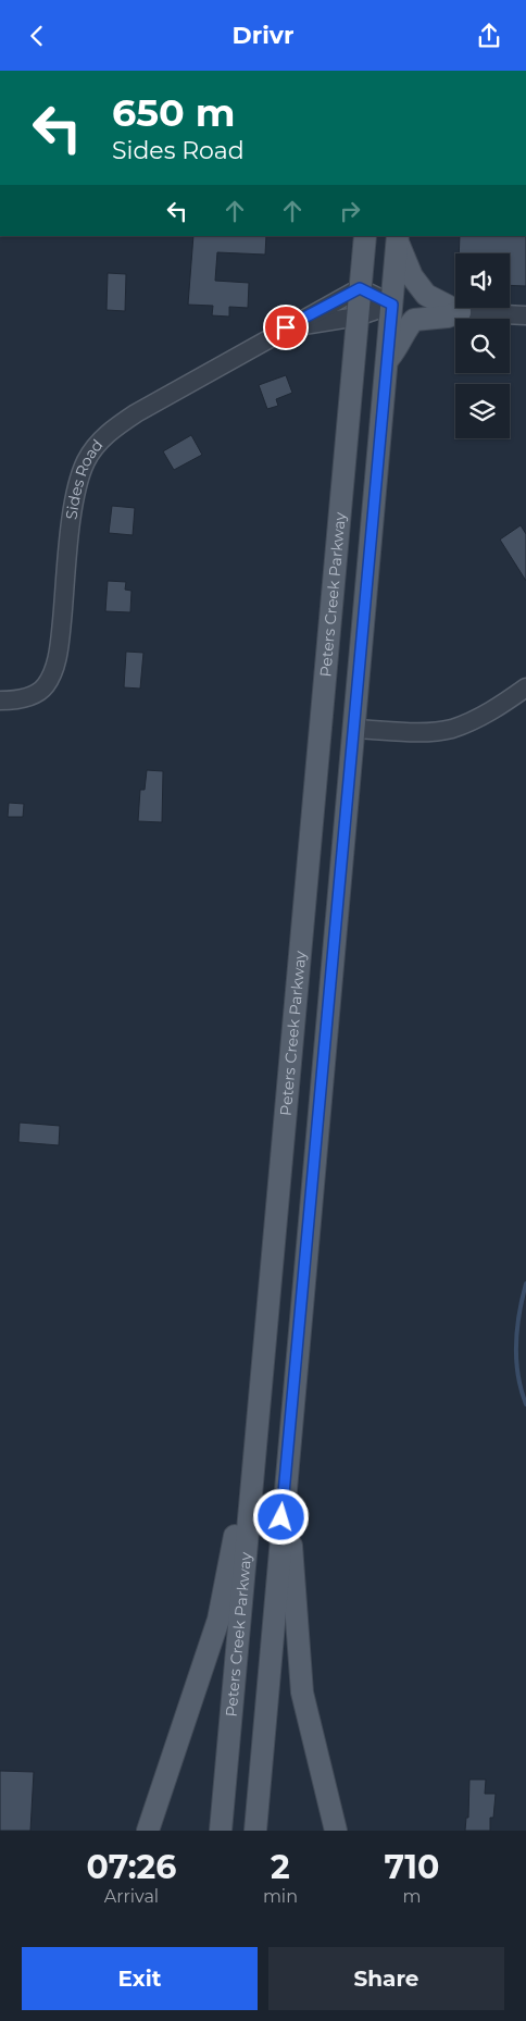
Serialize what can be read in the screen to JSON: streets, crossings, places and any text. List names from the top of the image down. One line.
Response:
{"streets":{"main road":["Peters Creek Parkway"],"street":["Sides Road"]},"crossings":[["Sides Road","Peters Creek Parkway"]],"page":{"header":"Drivr","turn":["650 m","Sides Road"],"eta":["07:26","Arrival","2","min","710","m"],"buttons":["Exit","Share"]}}
